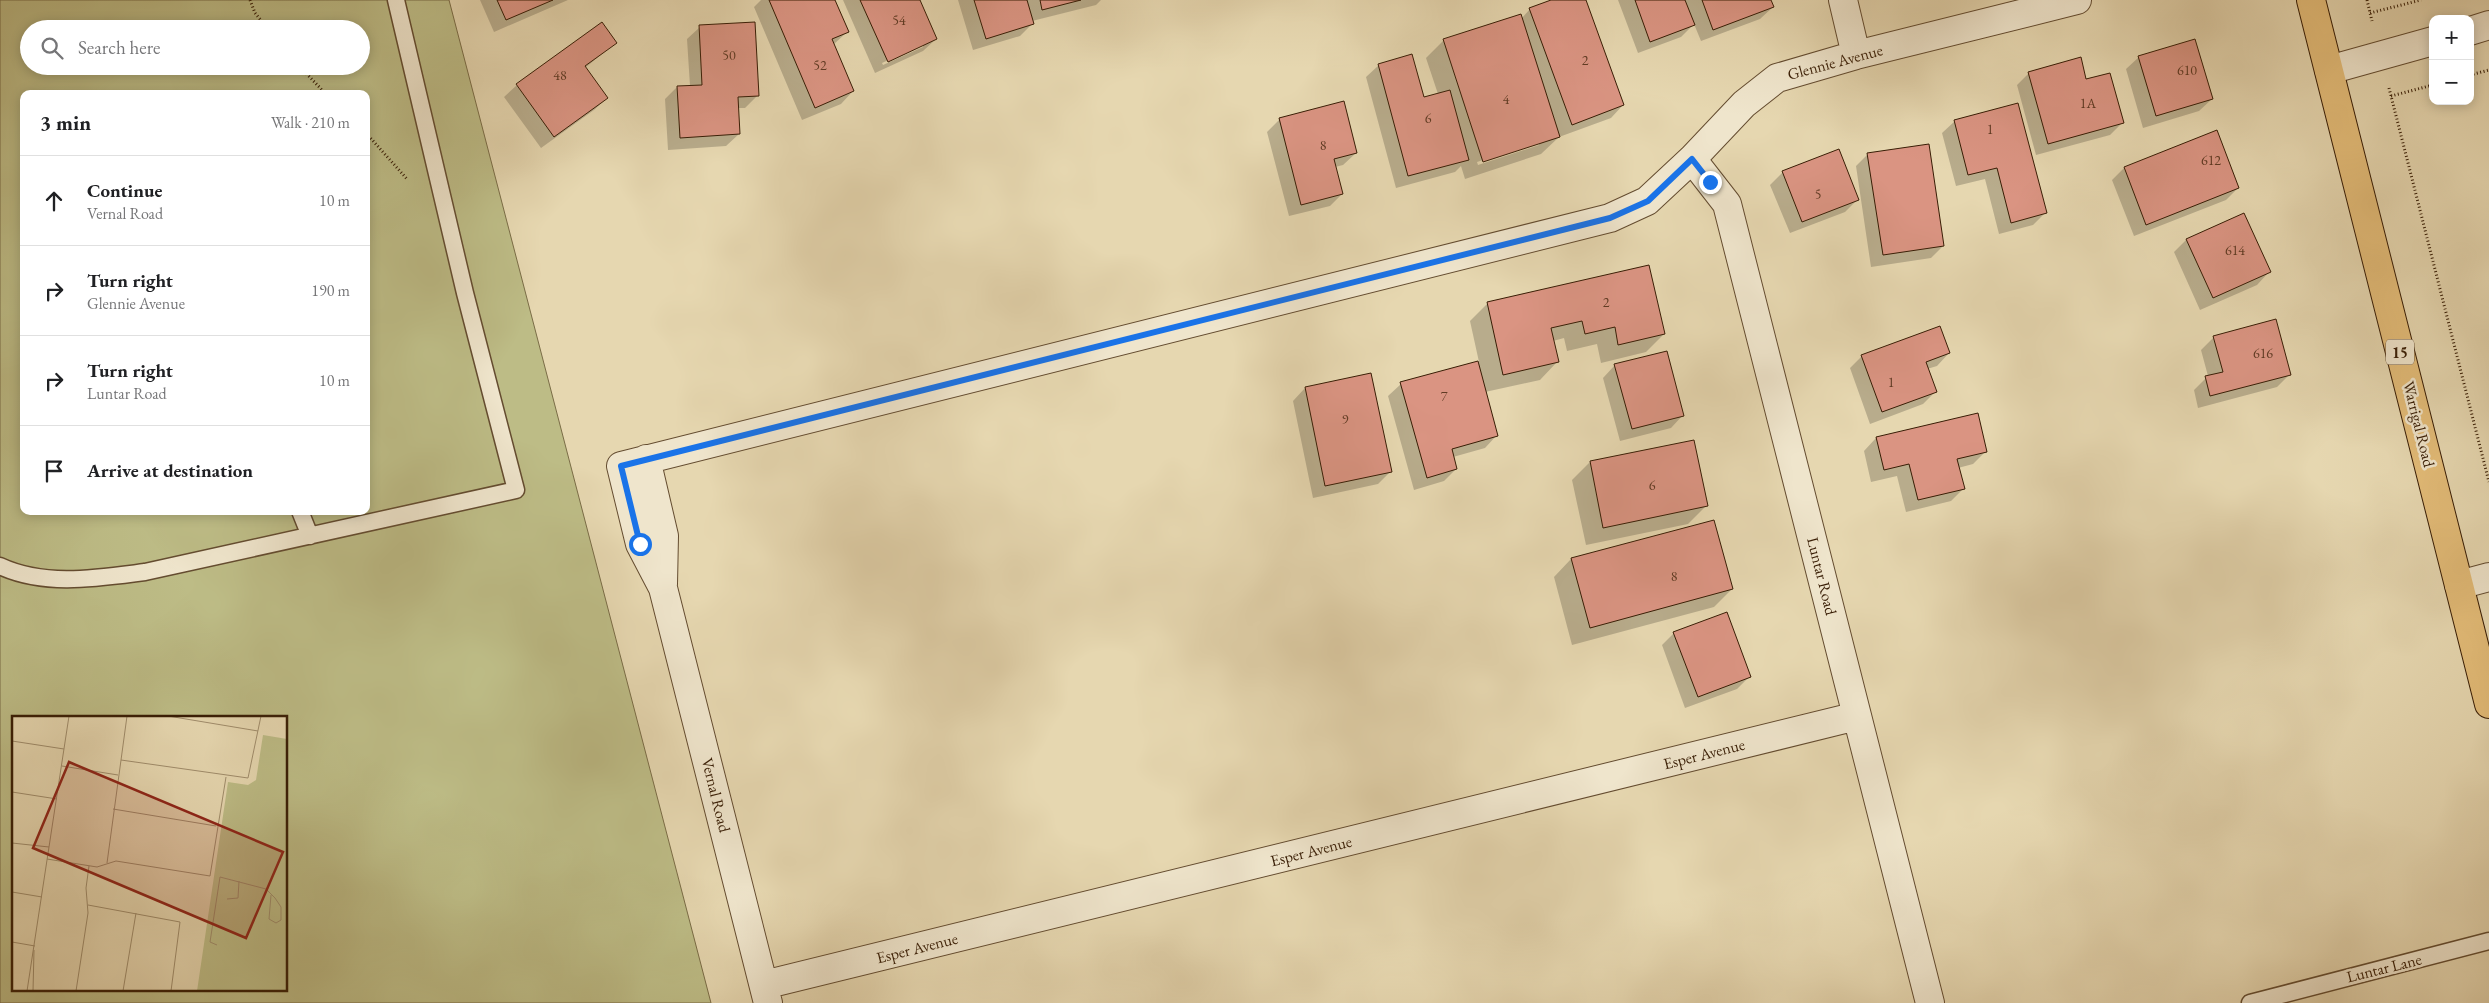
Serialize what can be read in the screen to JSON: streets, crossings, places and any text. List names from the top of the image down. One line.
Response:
{"streets":{"highway":["15","Warrigal Road"],"street":["Glennie Avenue","Luntar Road","Esper Avenue","Vernal Road"],"lane":["Luntar Lane"]},"crossings":[["Glennie Avenue","Luntar Road"],["Glennie Avenue","Vernal Road"],["Luntar Road","Esper Avenue"],["Esper Avenue","Vernal Road"]],"house_numbers":["54","50","2","52","610","48","4","1A","6","1","8","612","5","614","2","616","1","7","9","6","8"],"page":{"map_buttons":["+","−"],"search":"Search here","heading":["3 min","Walk · 210 m"],"list":[["Continue","Vernal Road","10 m"],["Turn right","Glennie Avenue","190 m"],["Turn right","Luntar Road","10 m"],"Arrive at destination"]}}
